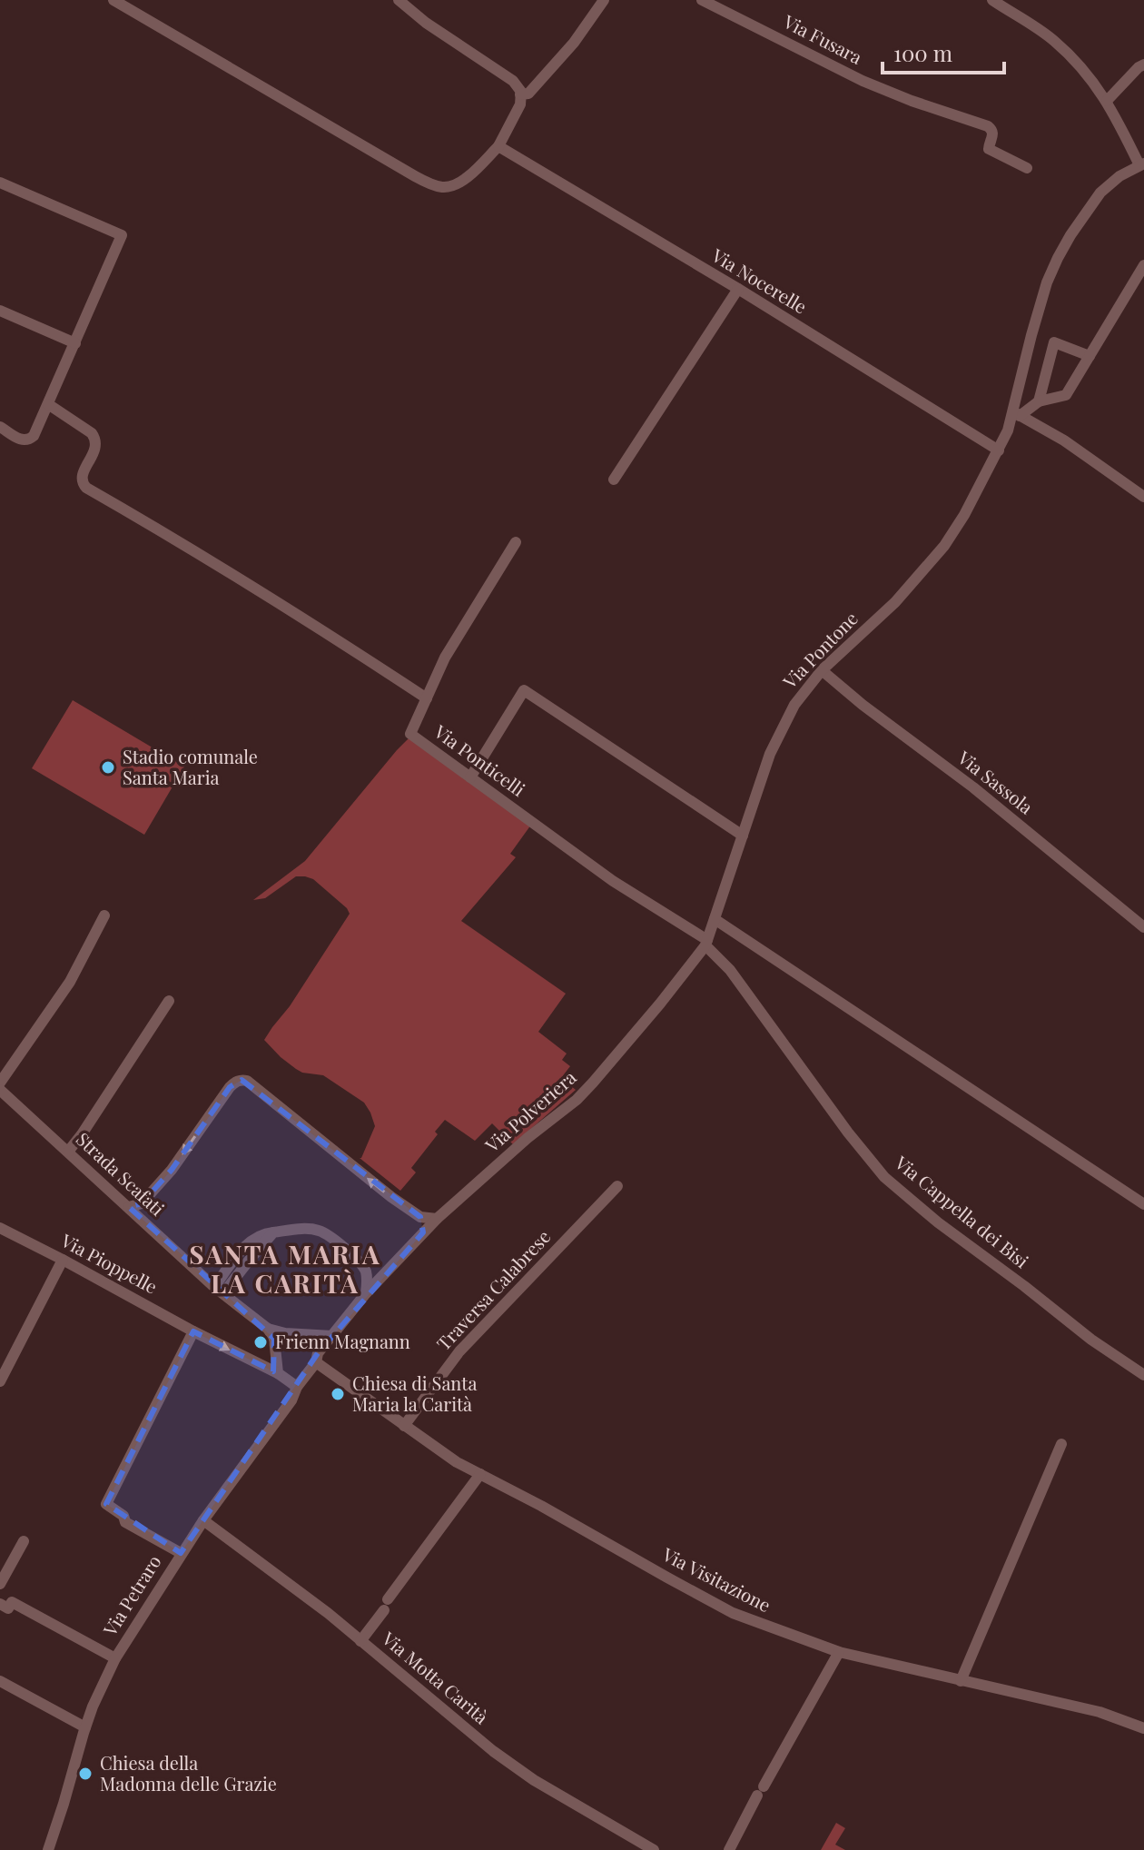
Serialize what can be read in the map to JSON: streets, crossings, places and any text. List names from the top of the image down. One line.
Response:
{"streets":{"street":["Via Fusara","Via Nocerelle","Via Pontone","Via Ponticelli","Via Sassola","Via Polveriera","Strada Scafati","Via Cappella dei Bisi","Via Pioppelle","Traversa Calabrese","Via Visitazione","Via Petraro","Via Motta Carità"]},"crossings":[["Via Nocerelle","Via Pontone"],["Via Pontone","Via Ponticelli"],["Via Pontone","Via Sassola"],["Via Pontone","Via Polveriera"],["Via Pontone","Via Cappella dei Bisi"],["Via Ponticelli","Via Polveriera"],["Via Ponticelli","Via Cappella dei Bisi"],["Via Polveriera","Strada Scafati"],["Via Polveriera","Via Cappella dei Bisi"],["Via Polveriera","Via Petraro"],["Strada Scafati","Via Petraro"],["Via Pioppelle","Via Petraro"],["Traversa Calabrese","Via Visitazione"],["Via Visitazione","Via Petraro"],["Via Petraro","Via Motta Carità"]],"districts":["SANTA MARIA LA CARITÀ"],"places":["Stadio comunale Santa Maria","Frienn Magnann","Chiesa di Santa Maria la Carità","Chiesa della Madonna delle Grazie"],"scale_bar":"100 m"}
